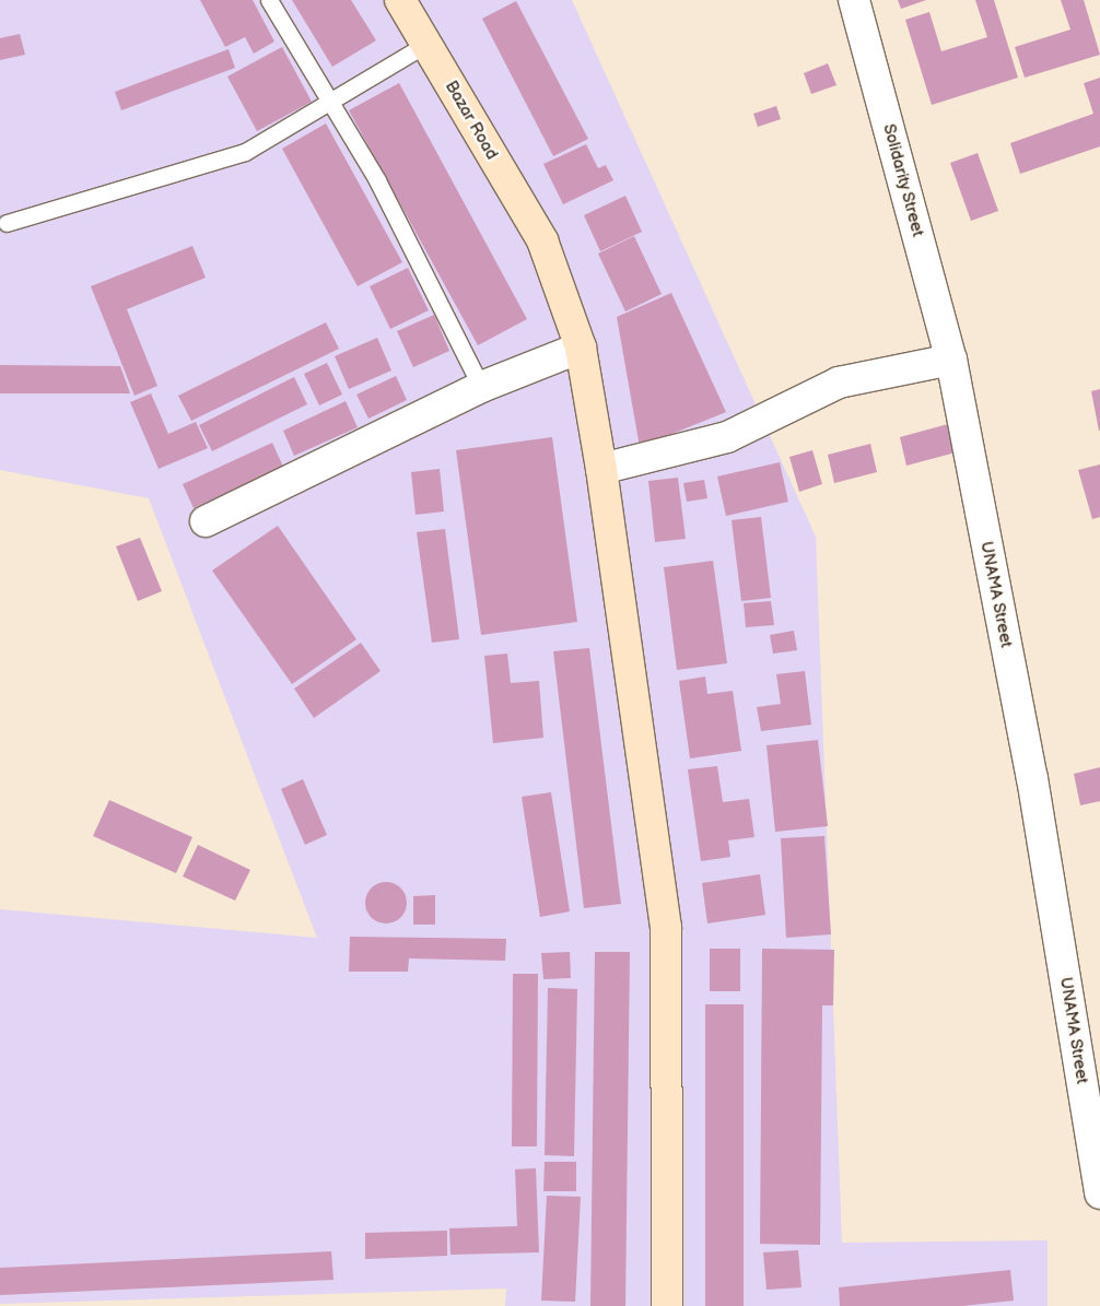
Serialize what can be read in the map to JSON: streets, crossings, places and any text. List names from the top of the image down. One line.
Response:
{"streets":{"main road":["Bazar Road"],"street":["Solidarity Street","UNAMA Street"]},"crossings":[["Solidarity Street","UNAMA Street"]]}
